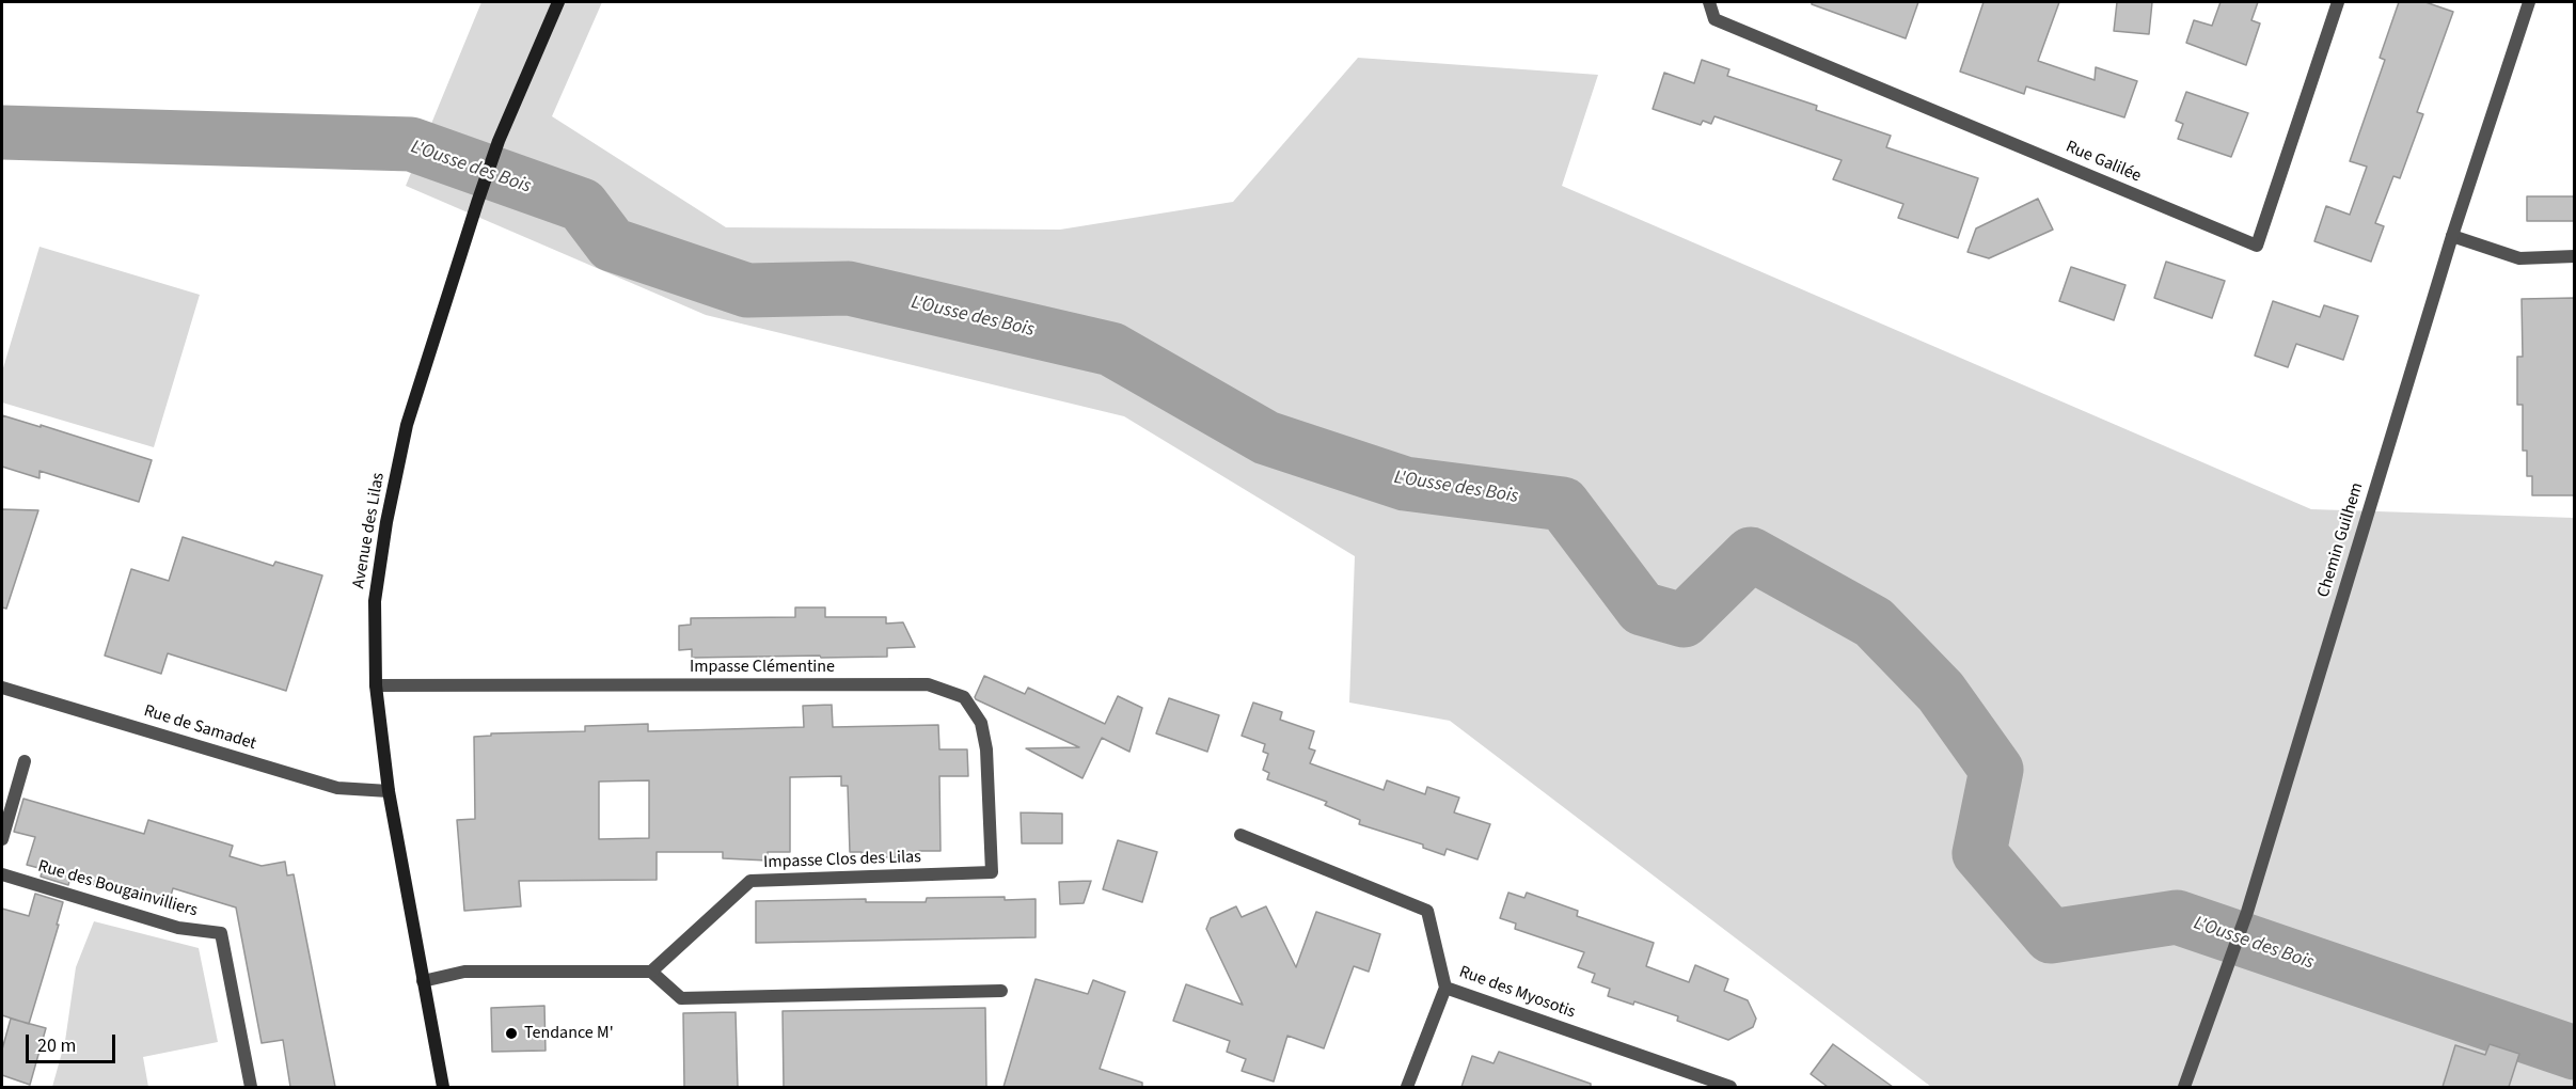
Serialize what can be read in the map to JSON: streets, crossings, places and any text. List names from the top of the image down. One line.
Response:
{"streets":{"street":["Rue Galilée","Avenue des Lilas","Chemin Guilhem","Impasse Clémentine","Rue de Samadet","Impasse Clos des Lilas","Rue des Bougainvilliers","Rue des Myosotis"]},"crossings":[["Avenue des Lilas","Impasse Clémentine"],["Avenue des Lilas","Rue de Samadet"],["Impasse Clémentine","Impasse Clos des Lilas"]],"water":["L'Ousse des Bois"],"places":["Tendance M'"],"scale_bar":"20 m"}
